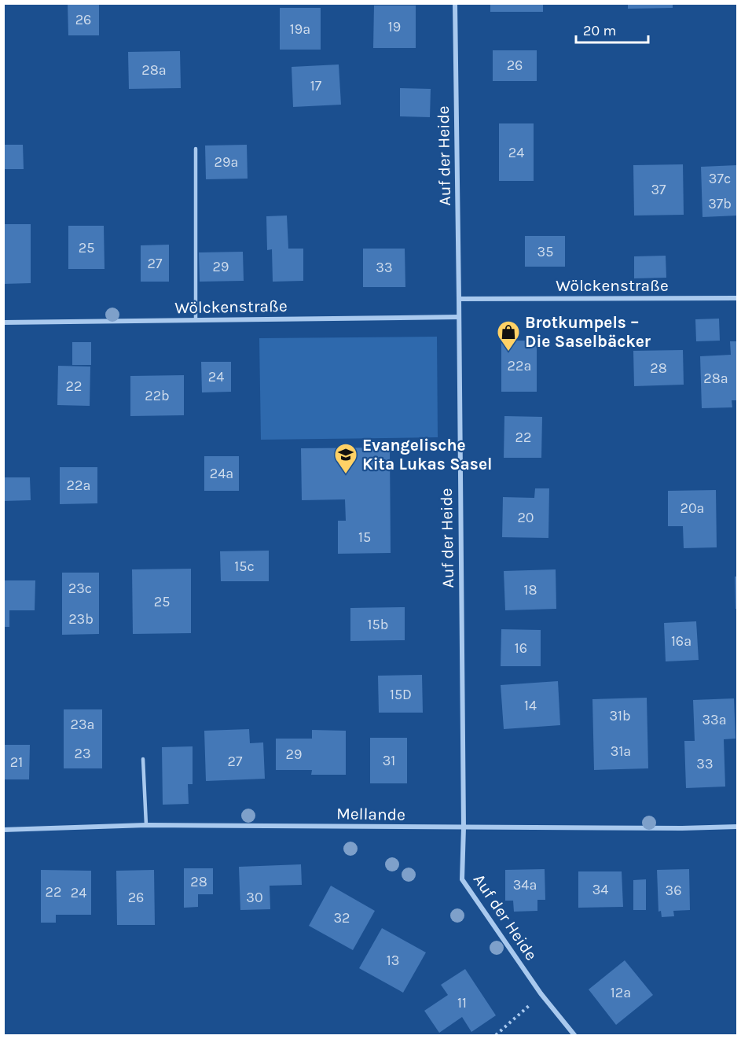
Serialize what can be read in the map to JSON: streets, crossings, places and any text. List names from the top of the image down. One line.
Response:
{"streets":{"street":["Auf der Heide","Wölckenstraße","Mellande"]},"crossings":[["Auf der Heide","Wölckenstraße"],["Auf der Heide","Mellande"]],"places":{"shop":["Brotkumpels – Die Saselbäcker"],"school or university":["Evangelische Kita Lukas Sasel"]},"house_numbers":["26","19","19a","26","28a","17","24","29a","37c","37","37b","25","35","27","29","33","22a","28","24","28a","22","22b","22","24a","22a","20a","20","15","15c","23c","18","25","23b","15b","16a","16","15D","14","31b","33a","23a","31a","23","29","31","27","21","33","28","34a","34","36","22","24","26","30","32","13","12a","11"],"scale_bar":"20 m"}
